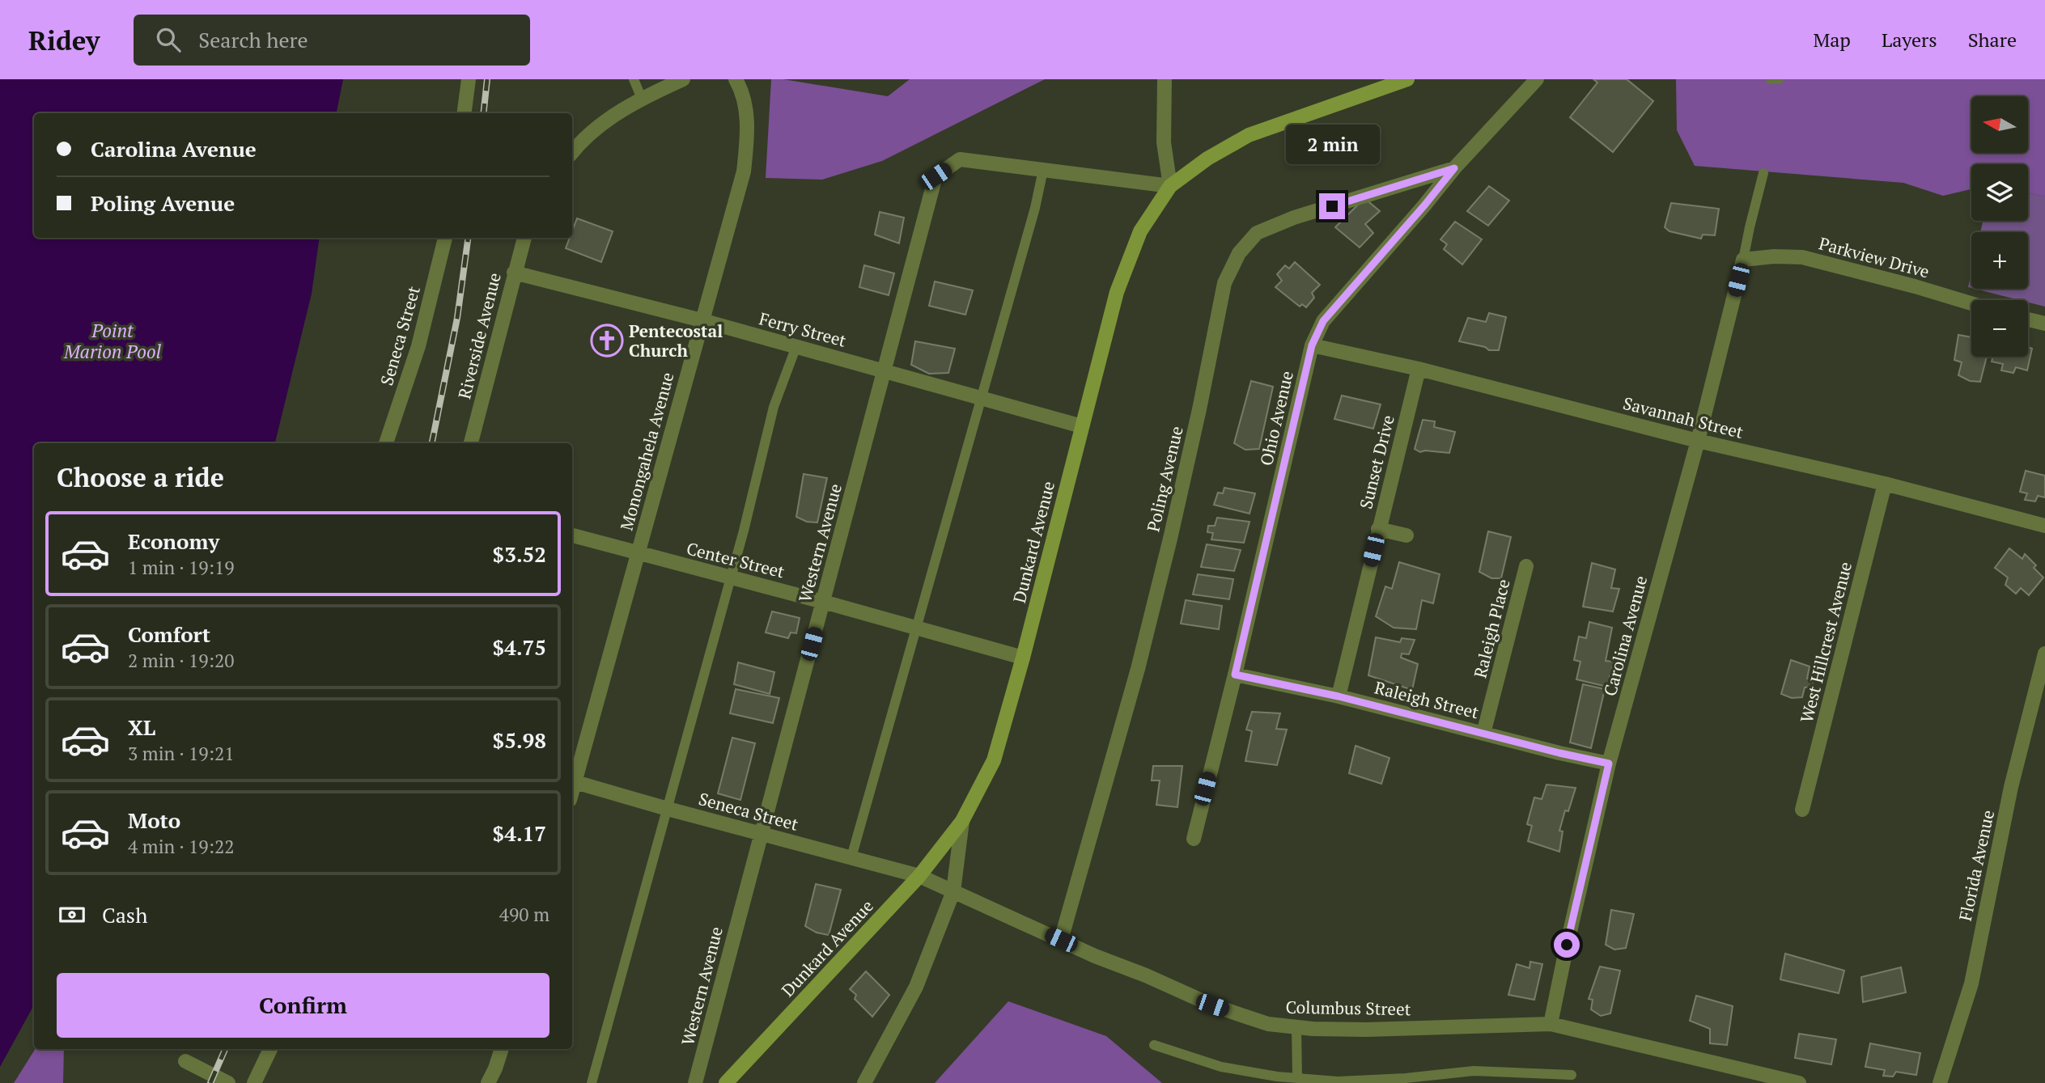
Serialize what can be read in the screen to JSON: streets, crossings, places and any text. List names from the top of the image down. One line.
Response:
{"streets":{"main road":["Dunkard Avenue"],"street":["Parkview Drive","Ferry Street","Seneca Street","Riverside Avenue","Savannah Street","Ohio Avenue","Monongahela Avenue","Sunset Drive","Poling Avenue","Western Avenue","Center Street","Raleigh Place","Carolina Avenue","West Hillcrest Avenue","Raleigh Street","Florida Avenue","Columbus Street"]},"crossings":[["Parkview Drive","Carolina Avenue"],["Ferry Street","Riverside Avenue"],["Ferry Street","Monongahela Avenue"],["Ferry Street","Dunkard Avenue"],["Ferry Street","Western Avenue"],["Seneca Street","Dunkard Avenue"],["Seneca Street","Western Avenue"],["Seneca Street","Columbus Street"],["Savannah Street","Ohio Avenue"],["Savannah Street","Sunset Drive"],["Savannah Street","Carolina Avenue"],["Savannah Street","West Hillcrest Avenue"],["Ohio Avenue","Poling Avenue"],["Ohio Avenue","Raleigh Street"],["Monongahela Avenue","Center Street"],["Sunset Drive","Raleigh Street"],["Poling Avenue","Columbus Street"],["Dunkard Avenue","Center Street"],["Dunkard Avenue","Columbus Street"],["Western Avenue","Center Street"],["Raleigh Place","Raleigh Street"],["Carolina Avenue","Raleigh Street"],["Carolina Avenue","Columbus Street"]],"water":["Point Marion Pool"],"places":{"church":["Pentecostal Church"]},"north":"left","page":{"header":"Ridey","search":"Search here","nav":["Map","Layers","Share"],"map_buttons":["+","−"],"banner":["Carolina Avenue","Poling Avenue"],"bubble":"2 min","heading":"Choose a ride","list":[{"name":"Economy","note":"1 min · 19:19","value":"$3.52"},{"name":"Comfort","note":"2 min · 19:20","value":"$4.75"},{"name":"XL","note":"3 min · 19:21","value":"$5.98"},{"name":"Moto","note":"4 min · 19:22","value":"$4.17"}],"pay":["Cash","490 m"],"buttons":"Confirm"}}
